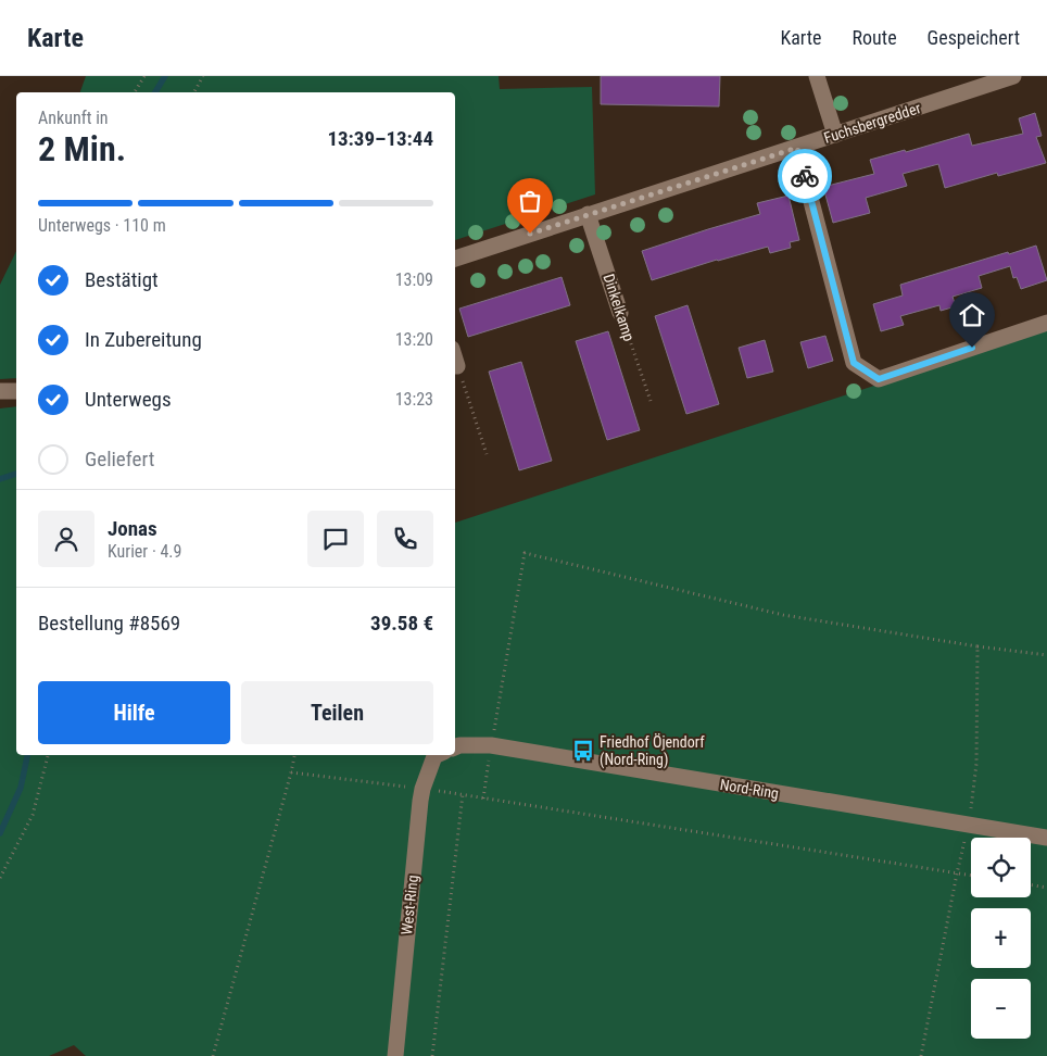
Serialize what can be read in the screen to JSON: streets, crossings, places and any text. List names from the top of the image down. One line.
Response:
{"streets":{"street":["Fuchsbergredder","Dinkelkamp","Nord-Ring","West-Ring"]},"crossings":[["Fuchsbergredder","Dinkelkamp"]],"places":{"bus stop":["Friedhof Öjendorf (Nord-Ring)"]},"page":{"header":"Karte","nav":["Karte","Route","Gespeichert"],"heading":["2 Min.","Ankunft in","13:39–13:44"],"panel":["Jonas","Kurier · 4.9","Bestellung #8569","39.58 €"],"bar":"Unterwegs · 110 m","list":[["Bestätigt","13:09"],["In Zubereitung","13:20"],["Unterwegs","13:23"],"Geliefert"],"buttons":["Hilfe","Teilen"],"map_buttons":["+","−"]}}
